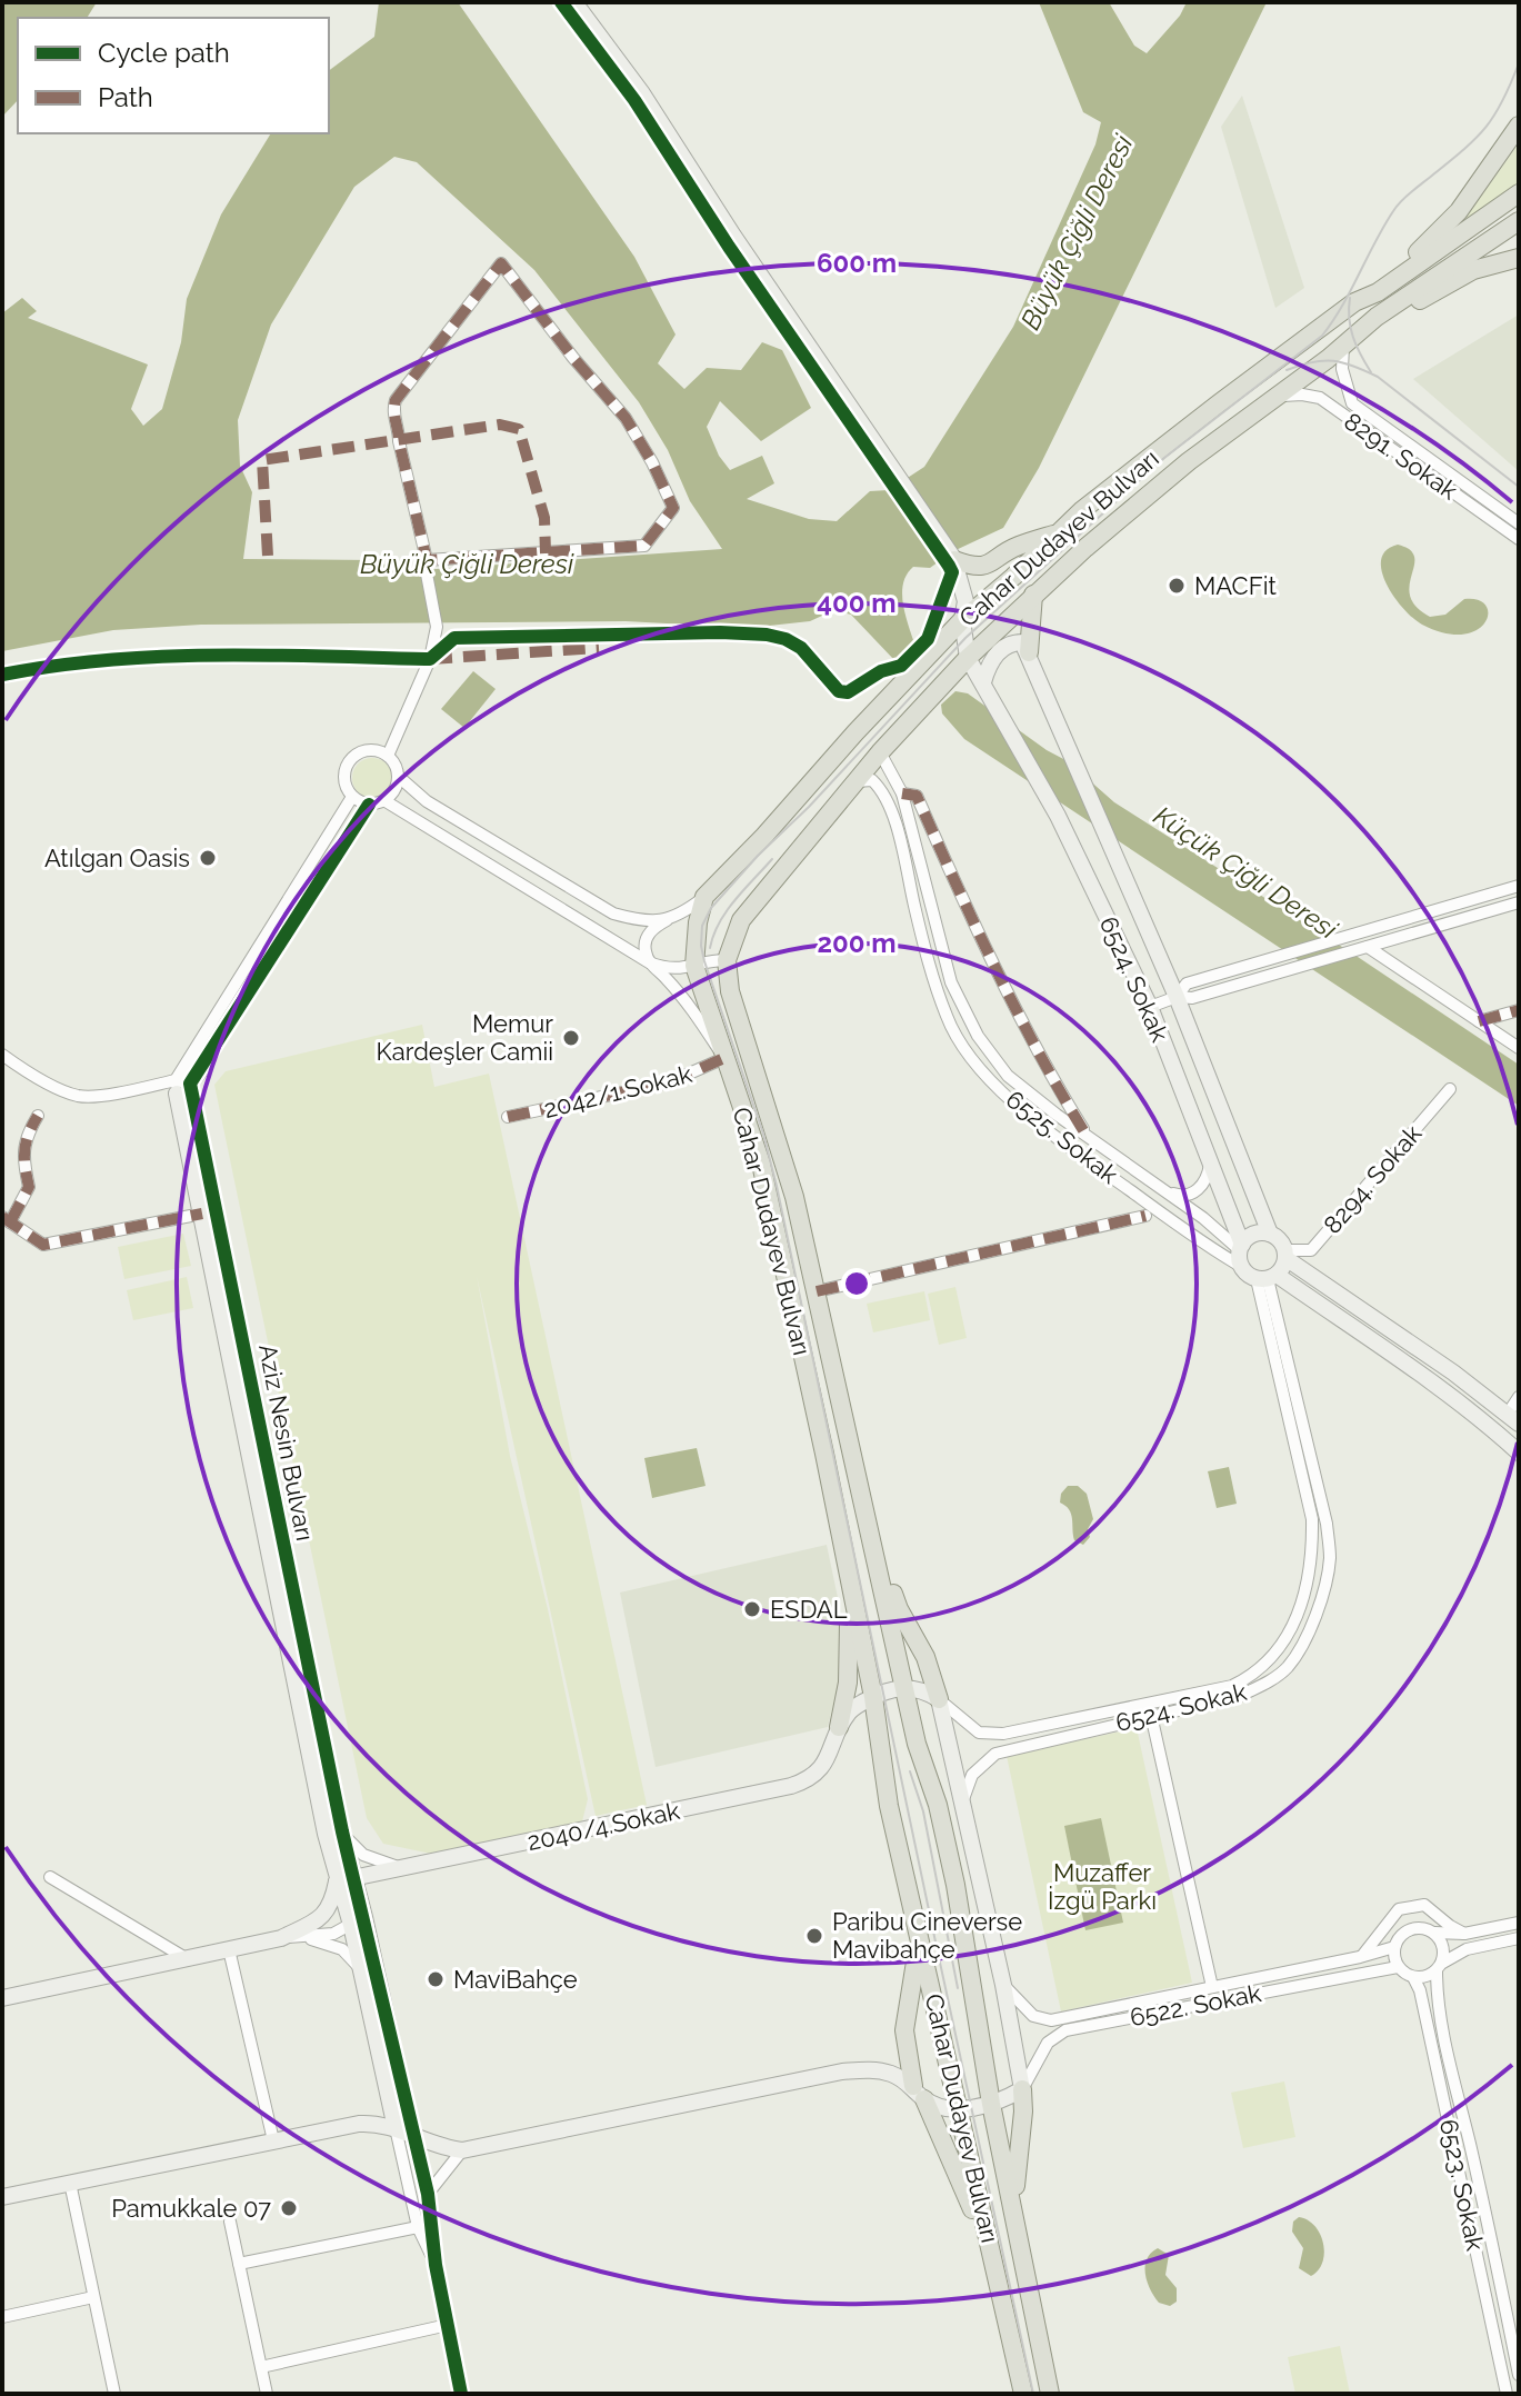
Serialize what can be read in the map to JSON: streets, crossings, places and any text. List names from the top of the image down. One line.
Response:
{"streets":{"main road":["Cahar Dudayev Bulvarı"],"street":["8291. Sokak","6524. Sokak","2042/1.Sokak","6525. Sokak","8294. Sokak","Aziz Nesin Bulvarı","2040/4.Sokak","6522. Sokak","6523. Sokak"]},"crossings":[["8291. Sokak","Cahar Dudayev Bulvarı"],["Cahar Dudayev Bulvarı","6524. Sokak"],["Cahar Dudayev Bulvarı","2042/1.Sokak"],["Cahar Dudayev Bulvarı","6525. Sokak"],["6524. Sokak","6525. Sokak"],["6524. Sokak","8294. Sokak"],["Aziz Nesin Bulvarı","2040/4.Sokak"],["6522. Sokak","6523. Sokak"]],"water":["Büyük Çiğli Deresi","Küçük Çiğli Deresi"],"parks":["Muzaffer İzgü Parkı"],"places":["MACFit","Atılgan Oasis","Memur Kardeşler Camii","ESDAL","Paribu Cineverse Mavibahçe","MaviBahçe","Pamukkale 07"],"legend":["Cycle path","Path"],"rings":["600 m","400 m","200 m"]}
